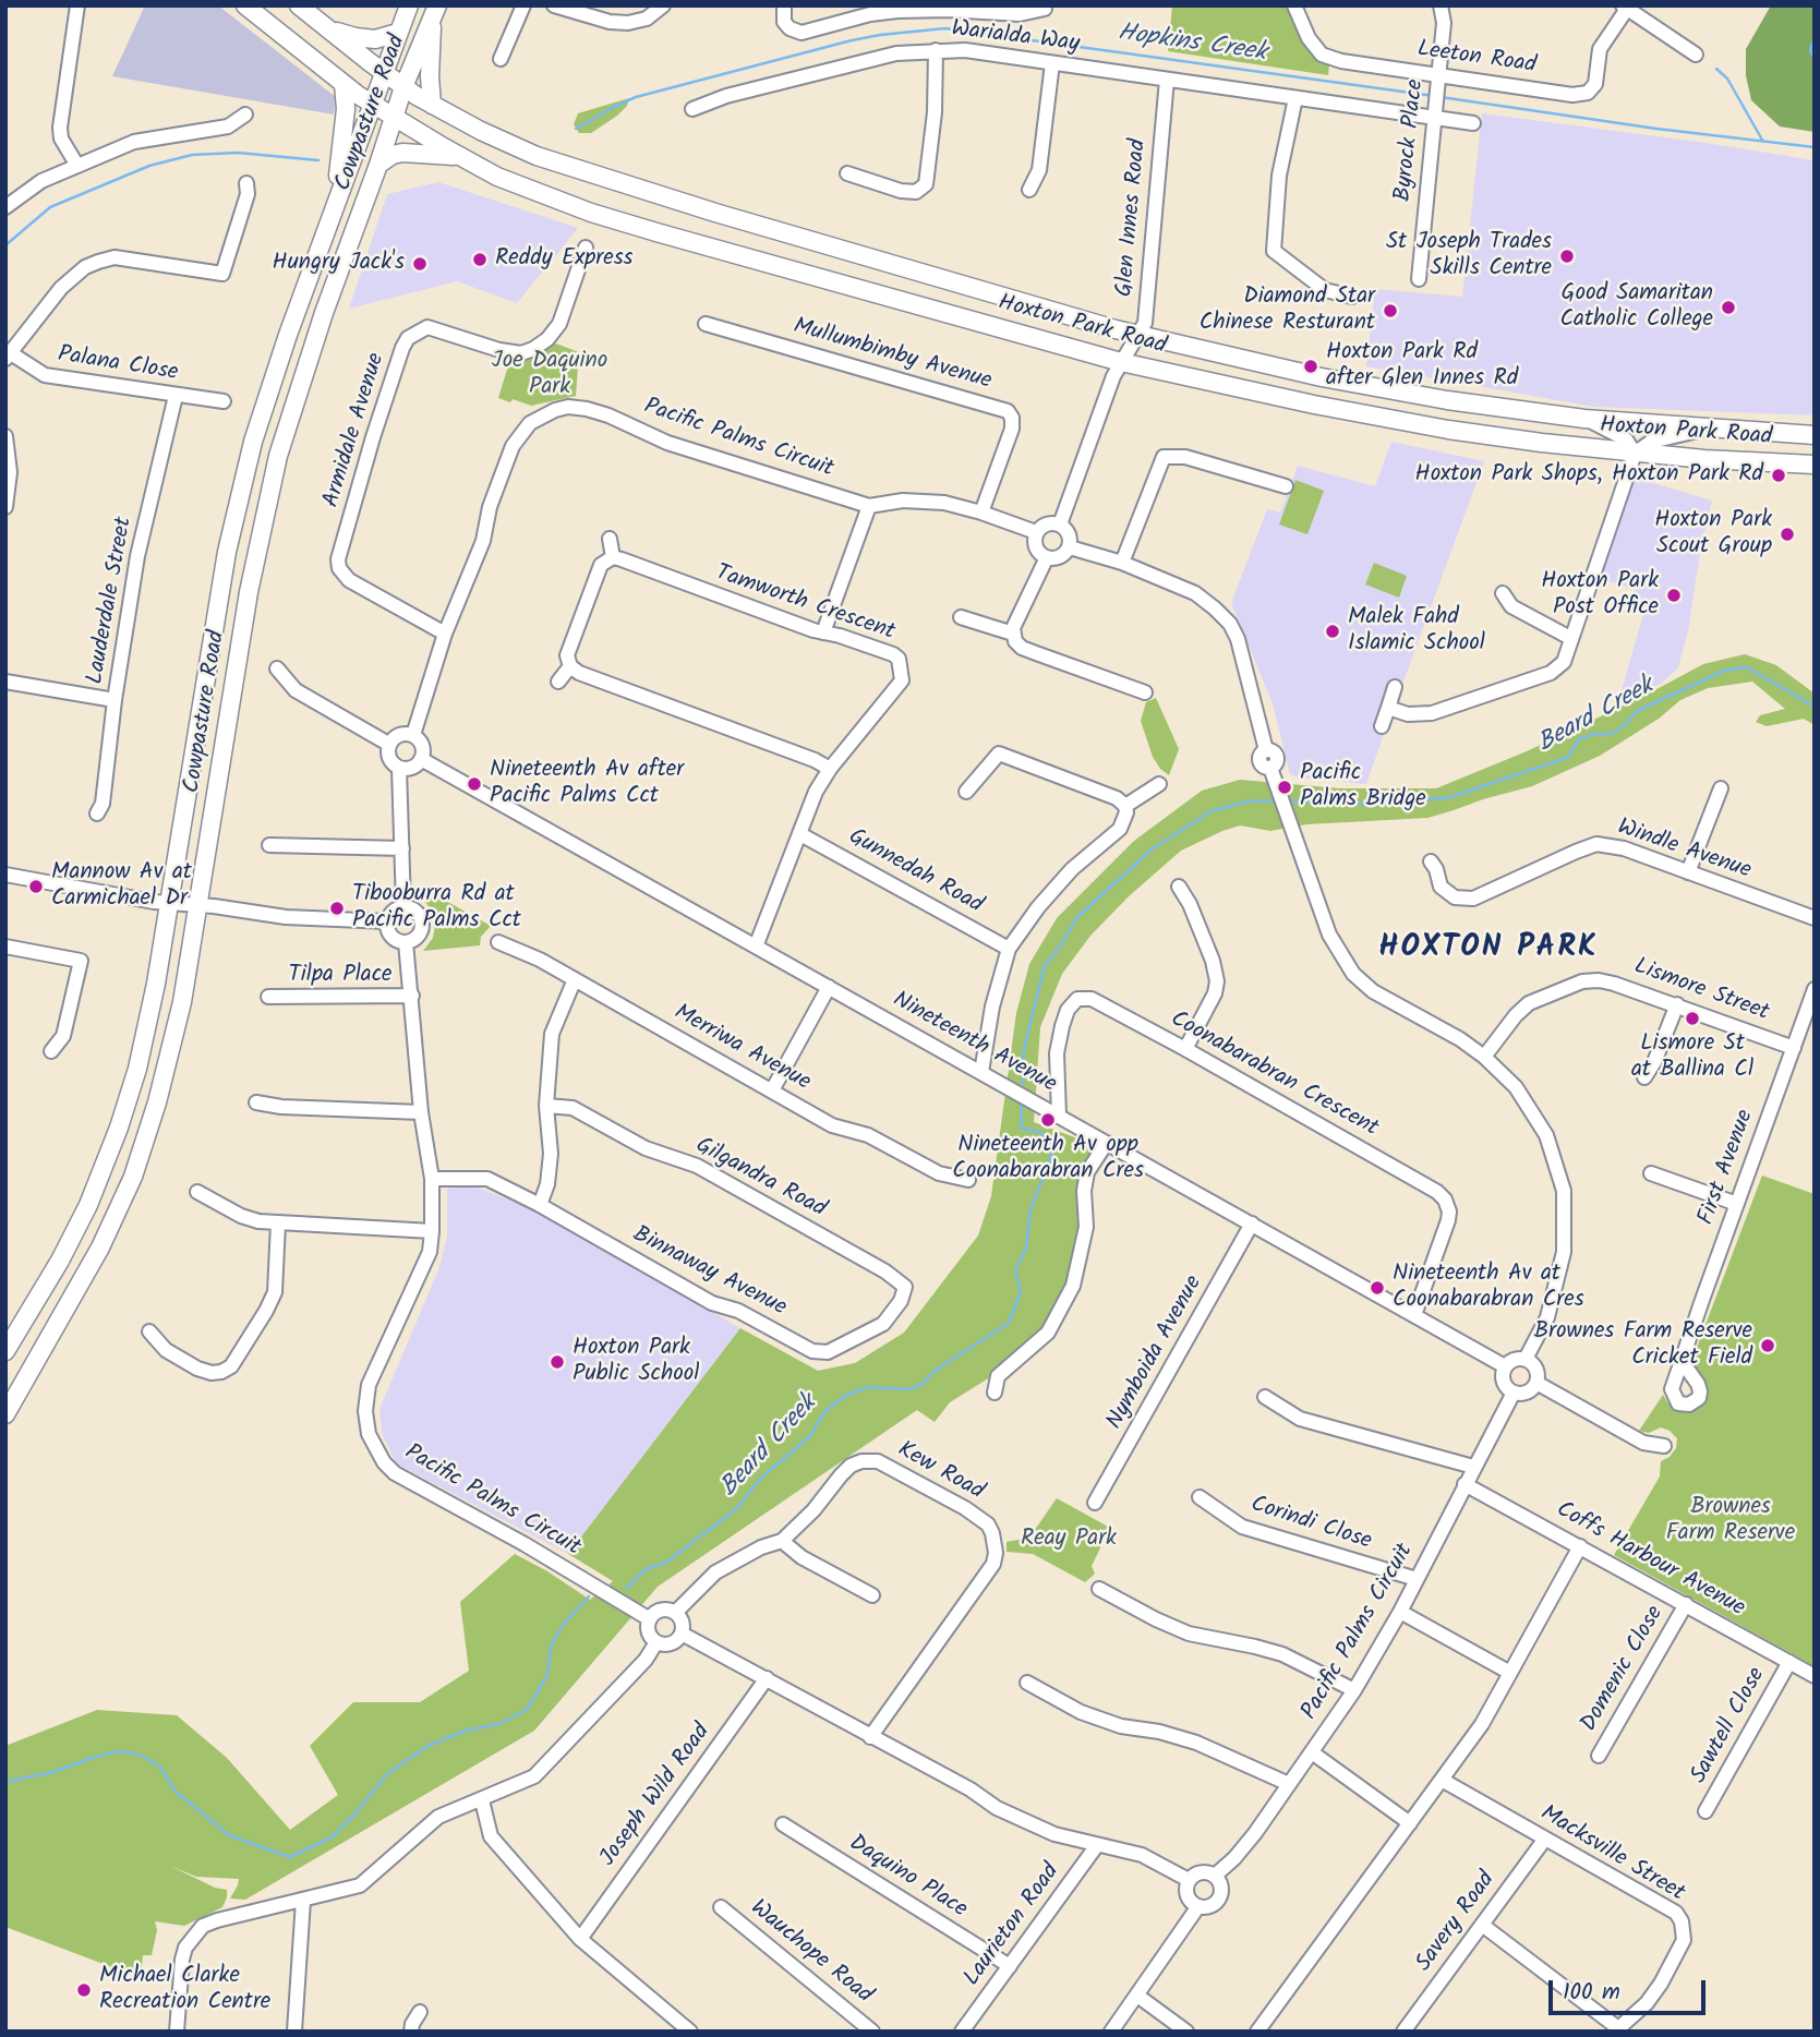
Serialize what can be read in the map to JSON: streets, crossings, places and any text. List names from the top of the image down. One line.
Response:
{"streets":{"main road":["Cowpasture Road","Hoxton Park Road"],"street":["Warialda Way","Leeton Road","Byrock Place","Glen Innes Road","Mullumbimby Avenue","Palana Close","Armidale Avenue","Pacific Palms Circuit","Lauderdale Street","Tamworth Crescent","Windle Avenue","Gunnedah Road","Tilpa Place","Lismore Street","Nineteenth Avenue","Merriwa Avenue","Coonabarabran Crescent","First Avenue","Gilgandra Road","Binnaway Avenue","Nymboida Avenue","Kew Road","Corindi Close","Coffs Harbour Avenue","Domenic Close","Sawtell Close","Joseph Wild Road","Macksville Street","Daquino Place","Savery Road","Laurieton Road","Wauchope Road"]},"crossings":[["Warialda Way","Byrock Place"],["Warialda Way","Glen Innes Road"],["Leeton Road","Byrock Place"],["Cowpasture Road","Hoxton Park Road"],["Glen Innes Road","Hoxton Park Road"],["Glen Innes Road","Pacific Palms Circuit"],["Mullumbimby Avenue","Pacific Palms Circuit"],["Palana Close","Lauderdale Street"],["Armidale Avenue","Pacific Palms Circuit"],["Pacific Palms Circuit","Tilpa Place"],["Pacific Palms Circuit","Nineteenth Avenue"],["Pacific Palms Circuit","Binnaway Avenue"],["Pacific Palms Circuit","Kew Road"],["Pacific Palms Circuit","Corindi Close"],["Pacific Palms Circuit","Coffs Harbour Avenue"],["Tamworth Crescent","Gunnedah Road"],["Tamworth Crescent","Nineteenth Avenue"],["Lismore Street","First Avenue"],["Nineteenth Avenue","Coonabarabran Crescent"],["Nineteenth Avenue","Nymboida Avenue"],["Gilgandra Road","Binnaway Avenue"],["Coffs Harbour Avenue","Domenic Close"],["Coffs Harbour Avenue","Sawtell Close"],["Macksville Street","Savery Road"],["Daquino Place","Laurieton Road"]],"districts":["HOXTON PARK"],"water":["Hopkins Creek","Beard Creek"],"parks":["Joe Daquino Park","Brownes Farm Reserve","Reay Park"],"places":["St Joseph Trades Skills Centre","Reddy Express","Hungry Jack's","Good Samaritan Catholic College","Diamond Star Chinese Resturant","Hoxton Park Rd after Glen Innes Rd","Hoxton Park Shops, Hoxton Park Rd","Hoxton Park Scout Group","Hoxton Park Post Office","Malek Fahd Islamic School","Nineteenth Av after Pacific Palms Cct","Pacific Palms Bridge","Mannow Av at Carmichael Dr","Tibooburra Rd at Pacific Palms Cct","Lismore St at Ballina Cl","Nineteenth Av opp Coonabarabran Cres","Nineteenth Av at Coonabarabran Cres","Brownes Farm Reserve Cricket Field","Hoxton Park Public School","Michael Clarke Recreation Centre"],"scale_bar":"100 m"}
